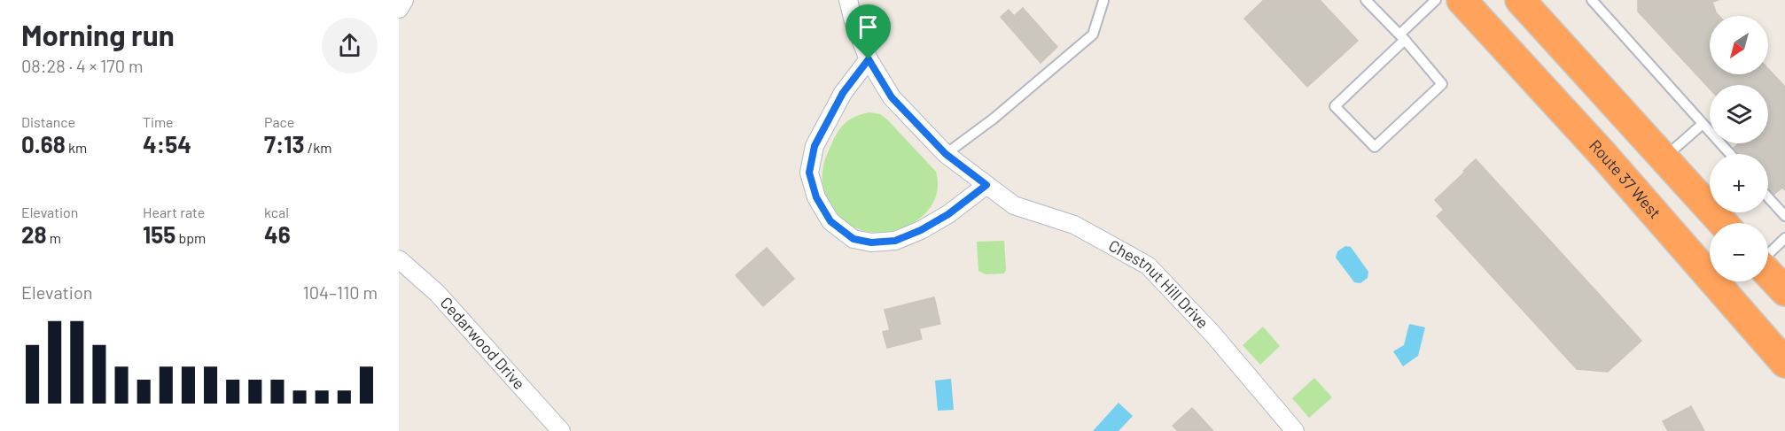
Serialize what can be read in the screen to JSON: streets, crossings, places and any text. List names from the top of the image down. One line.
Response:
{"streets":{"highway":["Route 37 West"],"street":["Chestnut Hill Drive","Cedarwood Drive"]},"north":"bottom left","page":{"heading":["Morning run","08:28 · 4 × 170 m"],"map_buttons":["+","−"],"stats":[["Distance","0.68 km"],["Time","4:54"],["Pace","7:13 /km"],["Elevation","28 m"],["Heart rate","155 bpm"],["kcal","46"]],"chart":["Elevation","104–110 m"]}}
